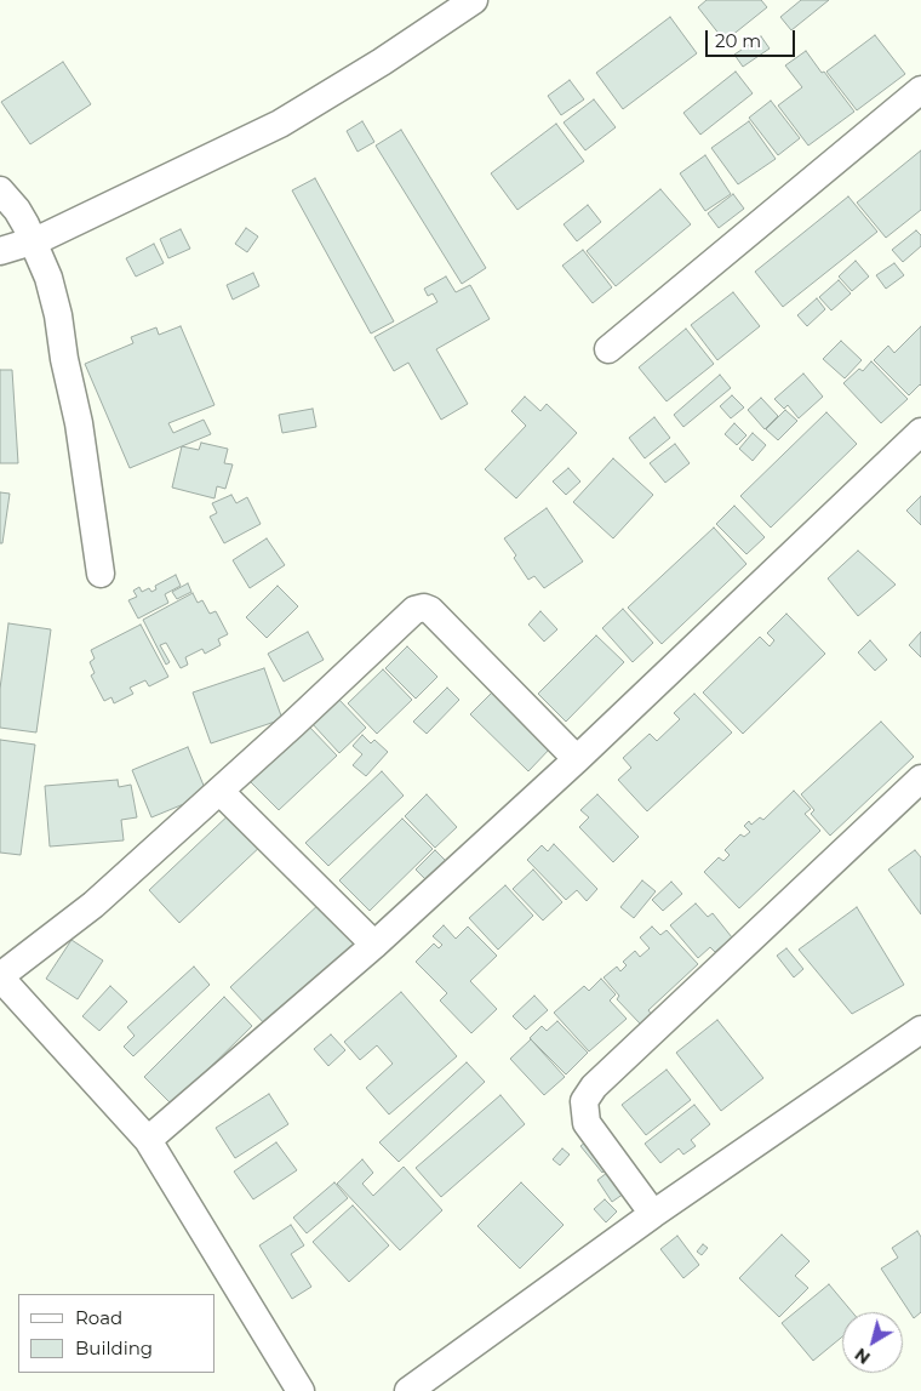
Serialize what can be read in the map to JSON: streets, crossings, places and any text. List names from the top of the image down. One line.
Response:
{"legend":["Road","Building"],"scale_bar":"20 m","north":"bottom left"}
